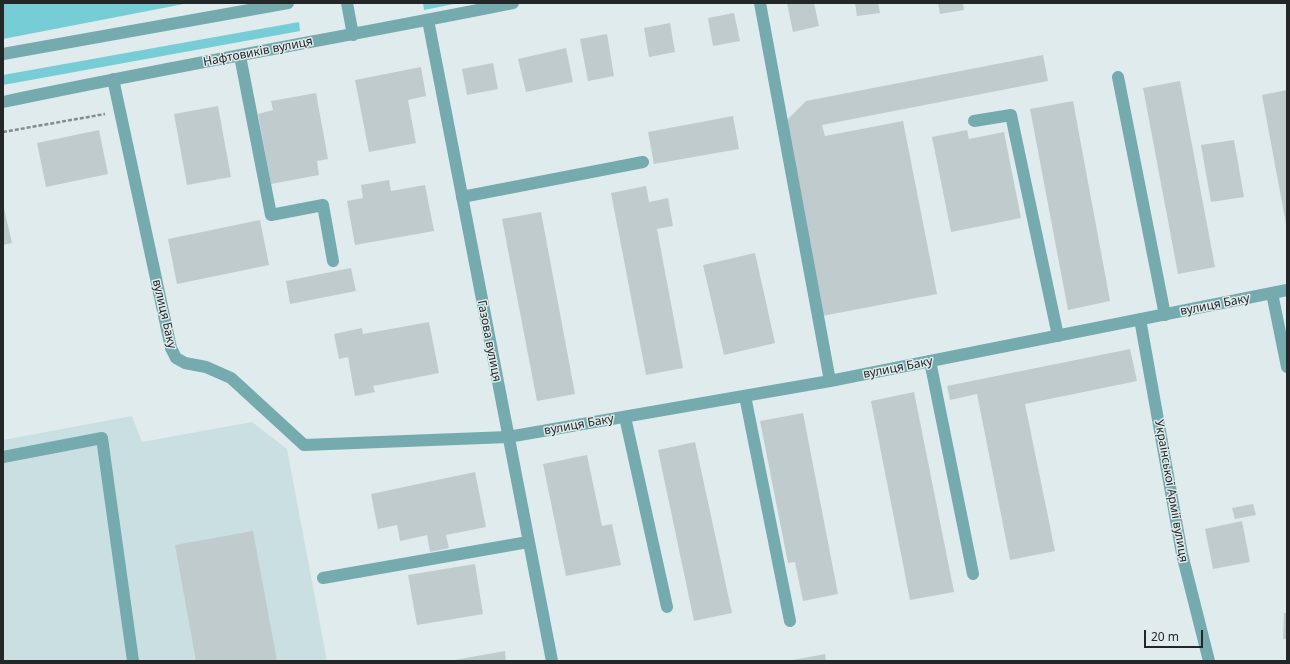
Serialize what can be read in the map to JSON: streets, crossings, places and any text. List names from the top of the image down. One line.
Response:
{"streets":{"street":["Нафтовиків вулиця","вулиця Баку","Газова вулиця","Української Армії вулиця"]},"crossings":[["Нафтовиків вулиця","вулиця Баку"],["Нафтовиків вулиця","Газова вулиця"],["вулиця Баку","Газова вулиця"],["вулиця Баку","Української Армії вулиця"]],"scale_bar":"20 m"}
